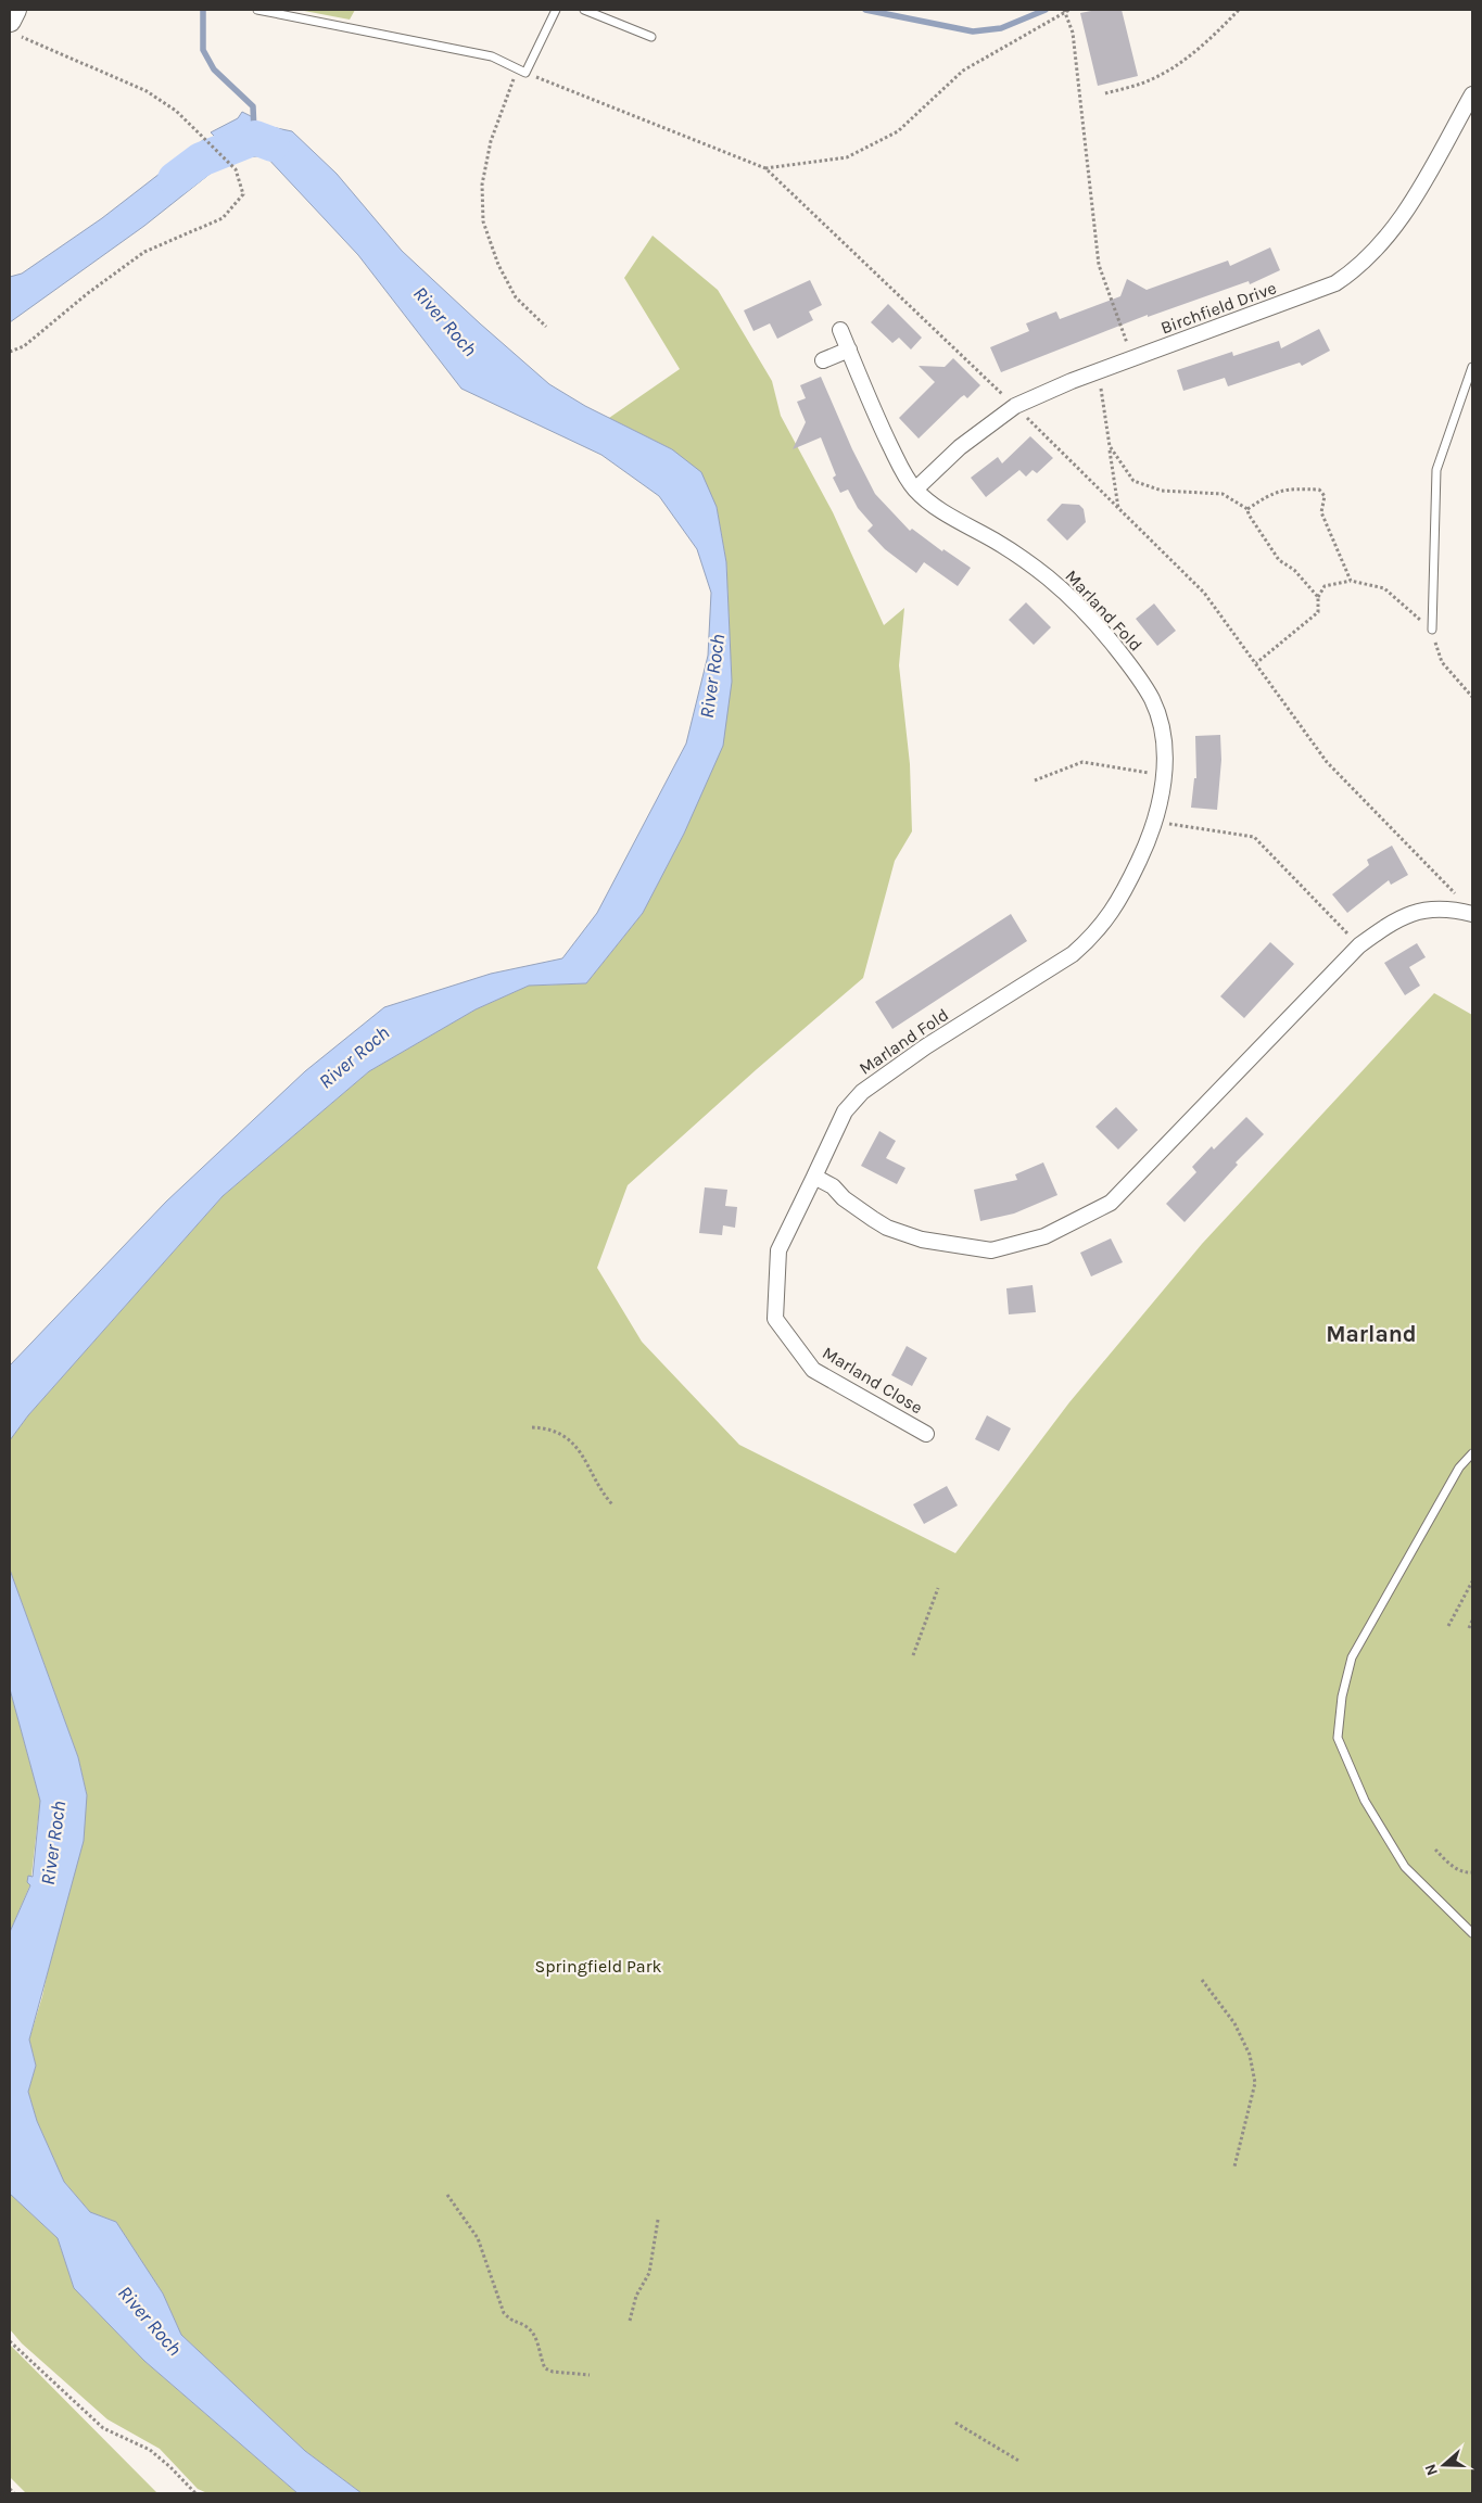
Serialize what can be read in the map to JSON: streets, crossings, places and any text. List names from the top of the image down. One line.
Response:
{"streets":{"street":["Birchfield Drive","Marland Fold","Marland Close"]},"crossings":[["Birchfield Drive","Marland Fold"],["Marland Fold","Marland Close"]],"districts":["Marland"],"water":["River Roch"],"parks":["Springfield Park"],"north":"left"}
